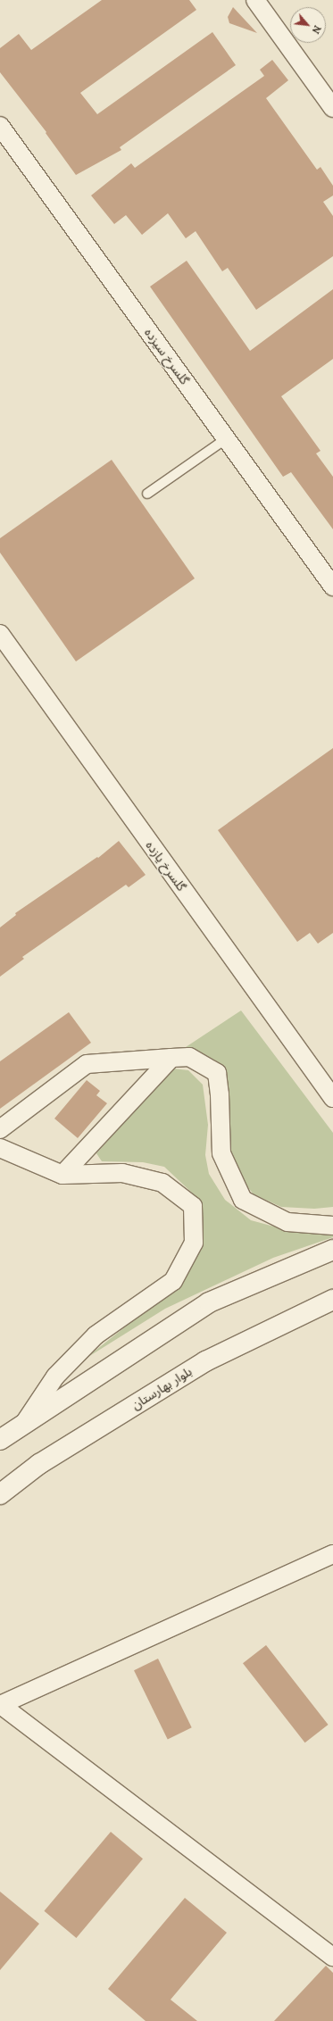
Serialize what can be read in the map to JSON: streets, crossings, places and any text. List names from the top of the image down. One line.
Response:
{"streets":{"street":["گلسرخ سیزده","گلسرخ یازده","بلوار بهارستان"]},"north":"bottom right"}
